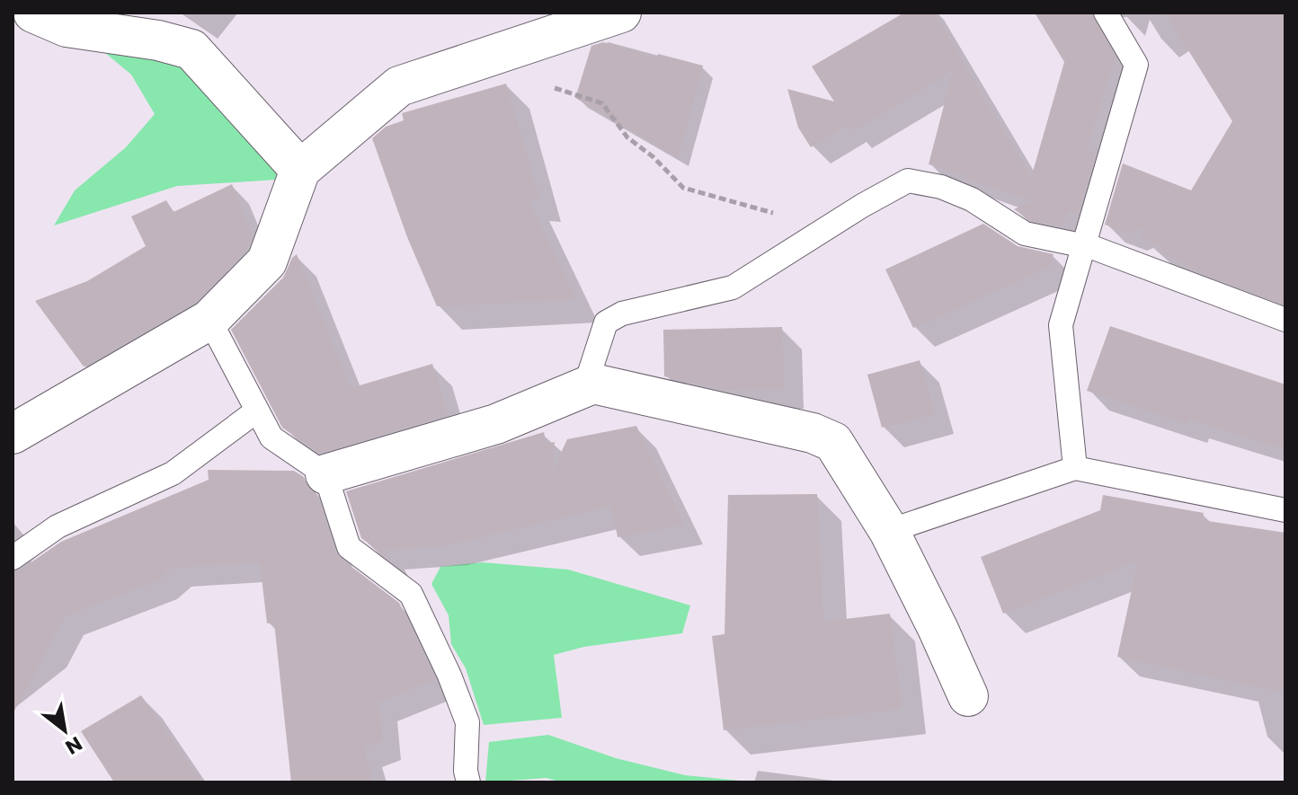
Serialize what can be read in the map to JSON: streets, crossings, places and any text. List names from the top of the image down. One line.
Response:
{"north":"bottom right"}
